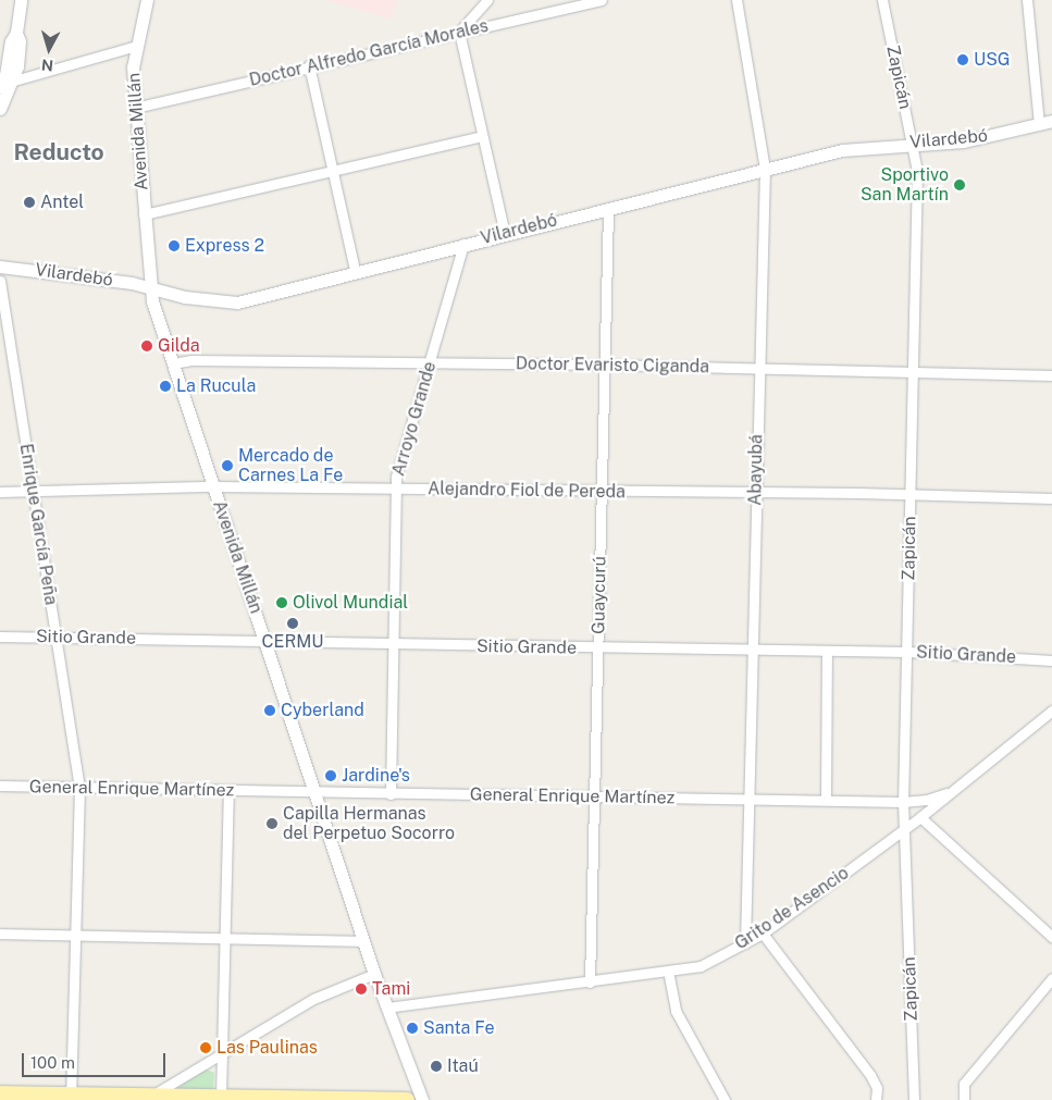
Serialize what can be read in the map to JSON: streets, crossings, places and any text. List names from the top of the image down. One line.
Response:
{"streets":{"main road":["Avenida Millán","Vilardebó"],"street":["Doctor Alfredo García Morales","Zapicán","Doctor Evaristo Ciganda","Arroyo Grande","Abayubá","Alejandro Fiol de Pereda","Enrique García Peña","Guaycurú","Sitio Grande","General Enrique Martínez","Grito de Asencio"]},"crossings":[["Doctor Alfredo García Morales","Avenida Millán"],["Zapicán","Vilardebó"],["Zapicán","Doctor Evaristo Ciganda"],["Zapicán","Alejandro Fiol de Pereda"],["Zapicán","Sitio Grande"],["Zapicán","General Enrique Martínez"],["Zapicán","Grito de Asencio"],["Avenida Millán","Vilardebó"],["Avenida Millán","Doctor Evaristo Ciganda"],["Avenida Millán","Alejandro Fiol de Pereda"],["Avenida Millán","Sitio Grande"],["Avenida Millán","General Enrique Martínez"],["Avenida Millán","Grito de Asencio"],["Vilardebó","Arroyo Grande"],["Vilardebó","Abayubá"],["Vilardebó","Guaycurú"],["Doctor Evaristo Ciganda","Arroyo Grande"],["Doctor Evaristo Ciganda","Abayubá"],["Doctor Evaristo Ciganda","Guaycurú"],["Arroyo Grande","Alejandro Fiol de Pereda"],["Arroyo Grande","Sitio Grande"],["Arroyo Grande","General Enrique Martínez"],["Abayubá","Alejandro Fiol de Pereda"],["Abayubá","Sitio Grande"],["Abayubá","General Enrique Martínez"],["Abayubá","Grito de Asencio"],["Alejandro Fiol de Pereda","Enrique García Peña"],["Alejandro Fiol de Pereda","Guaycurú"],["Enrique García Peña","Sitio Grande"],["Enrique García Peña","General Enrique Martínez"],["Guaycurú","Sitio Grande"],["Guaycurú","General Enrique Martínez"],["Guaycurú","Grito de Asencio"],["General Enrique Martínez","Grito de Asencio"]],"districts":["Reducto"],"places":["USG","Sportivo San Martín","Antel","Express 2","Gilda","La Rucula","Mercado de Carnes La Fe","Olivol Mundial","CERMU","Cyberland","Jardine's","Capilla Hermanas del Perpetuo Socorro","Tami","Santa Fe","Las Paulinas","Itaú"],"scale_bar":"100 m","north":"bottom"}
